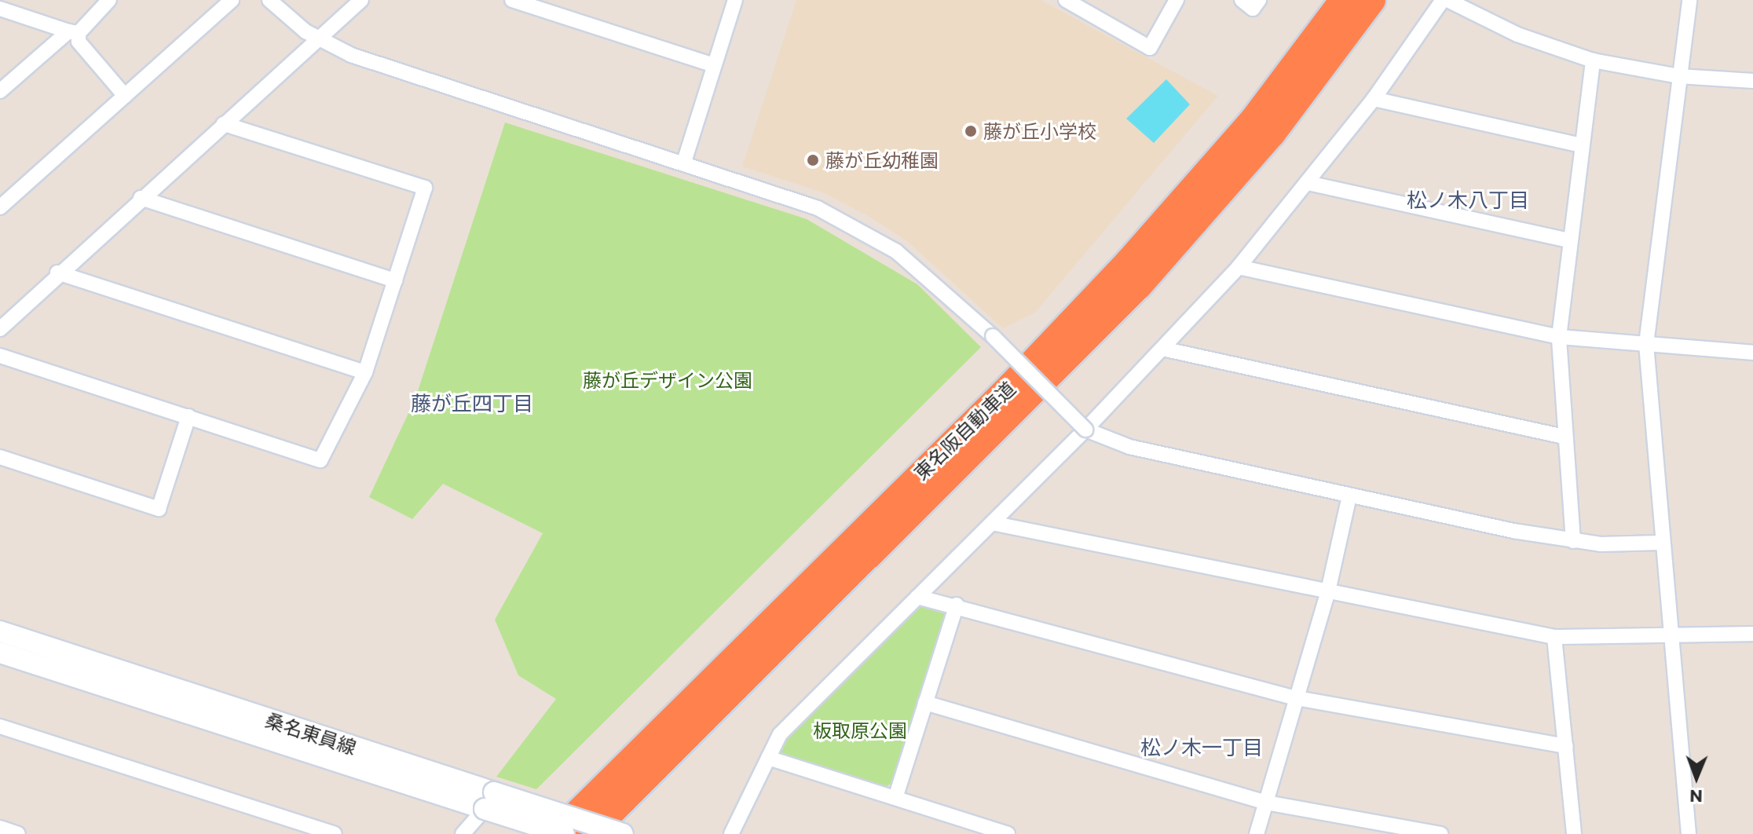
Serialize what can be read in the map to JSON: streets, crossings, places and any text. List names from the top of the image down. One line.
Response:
{"streets":{"highway":["東名阪自動車道"],"main road":["桑名東員線"]},"districts":["松ノ木八丁目","藤が丘四丁目","松ノ木一丁目"],"parks":["藤が丘デザイン公園","板取原公園"],"places":["藤が丘小学校","藤が丘幼稚園"],"north":"bottom"}
